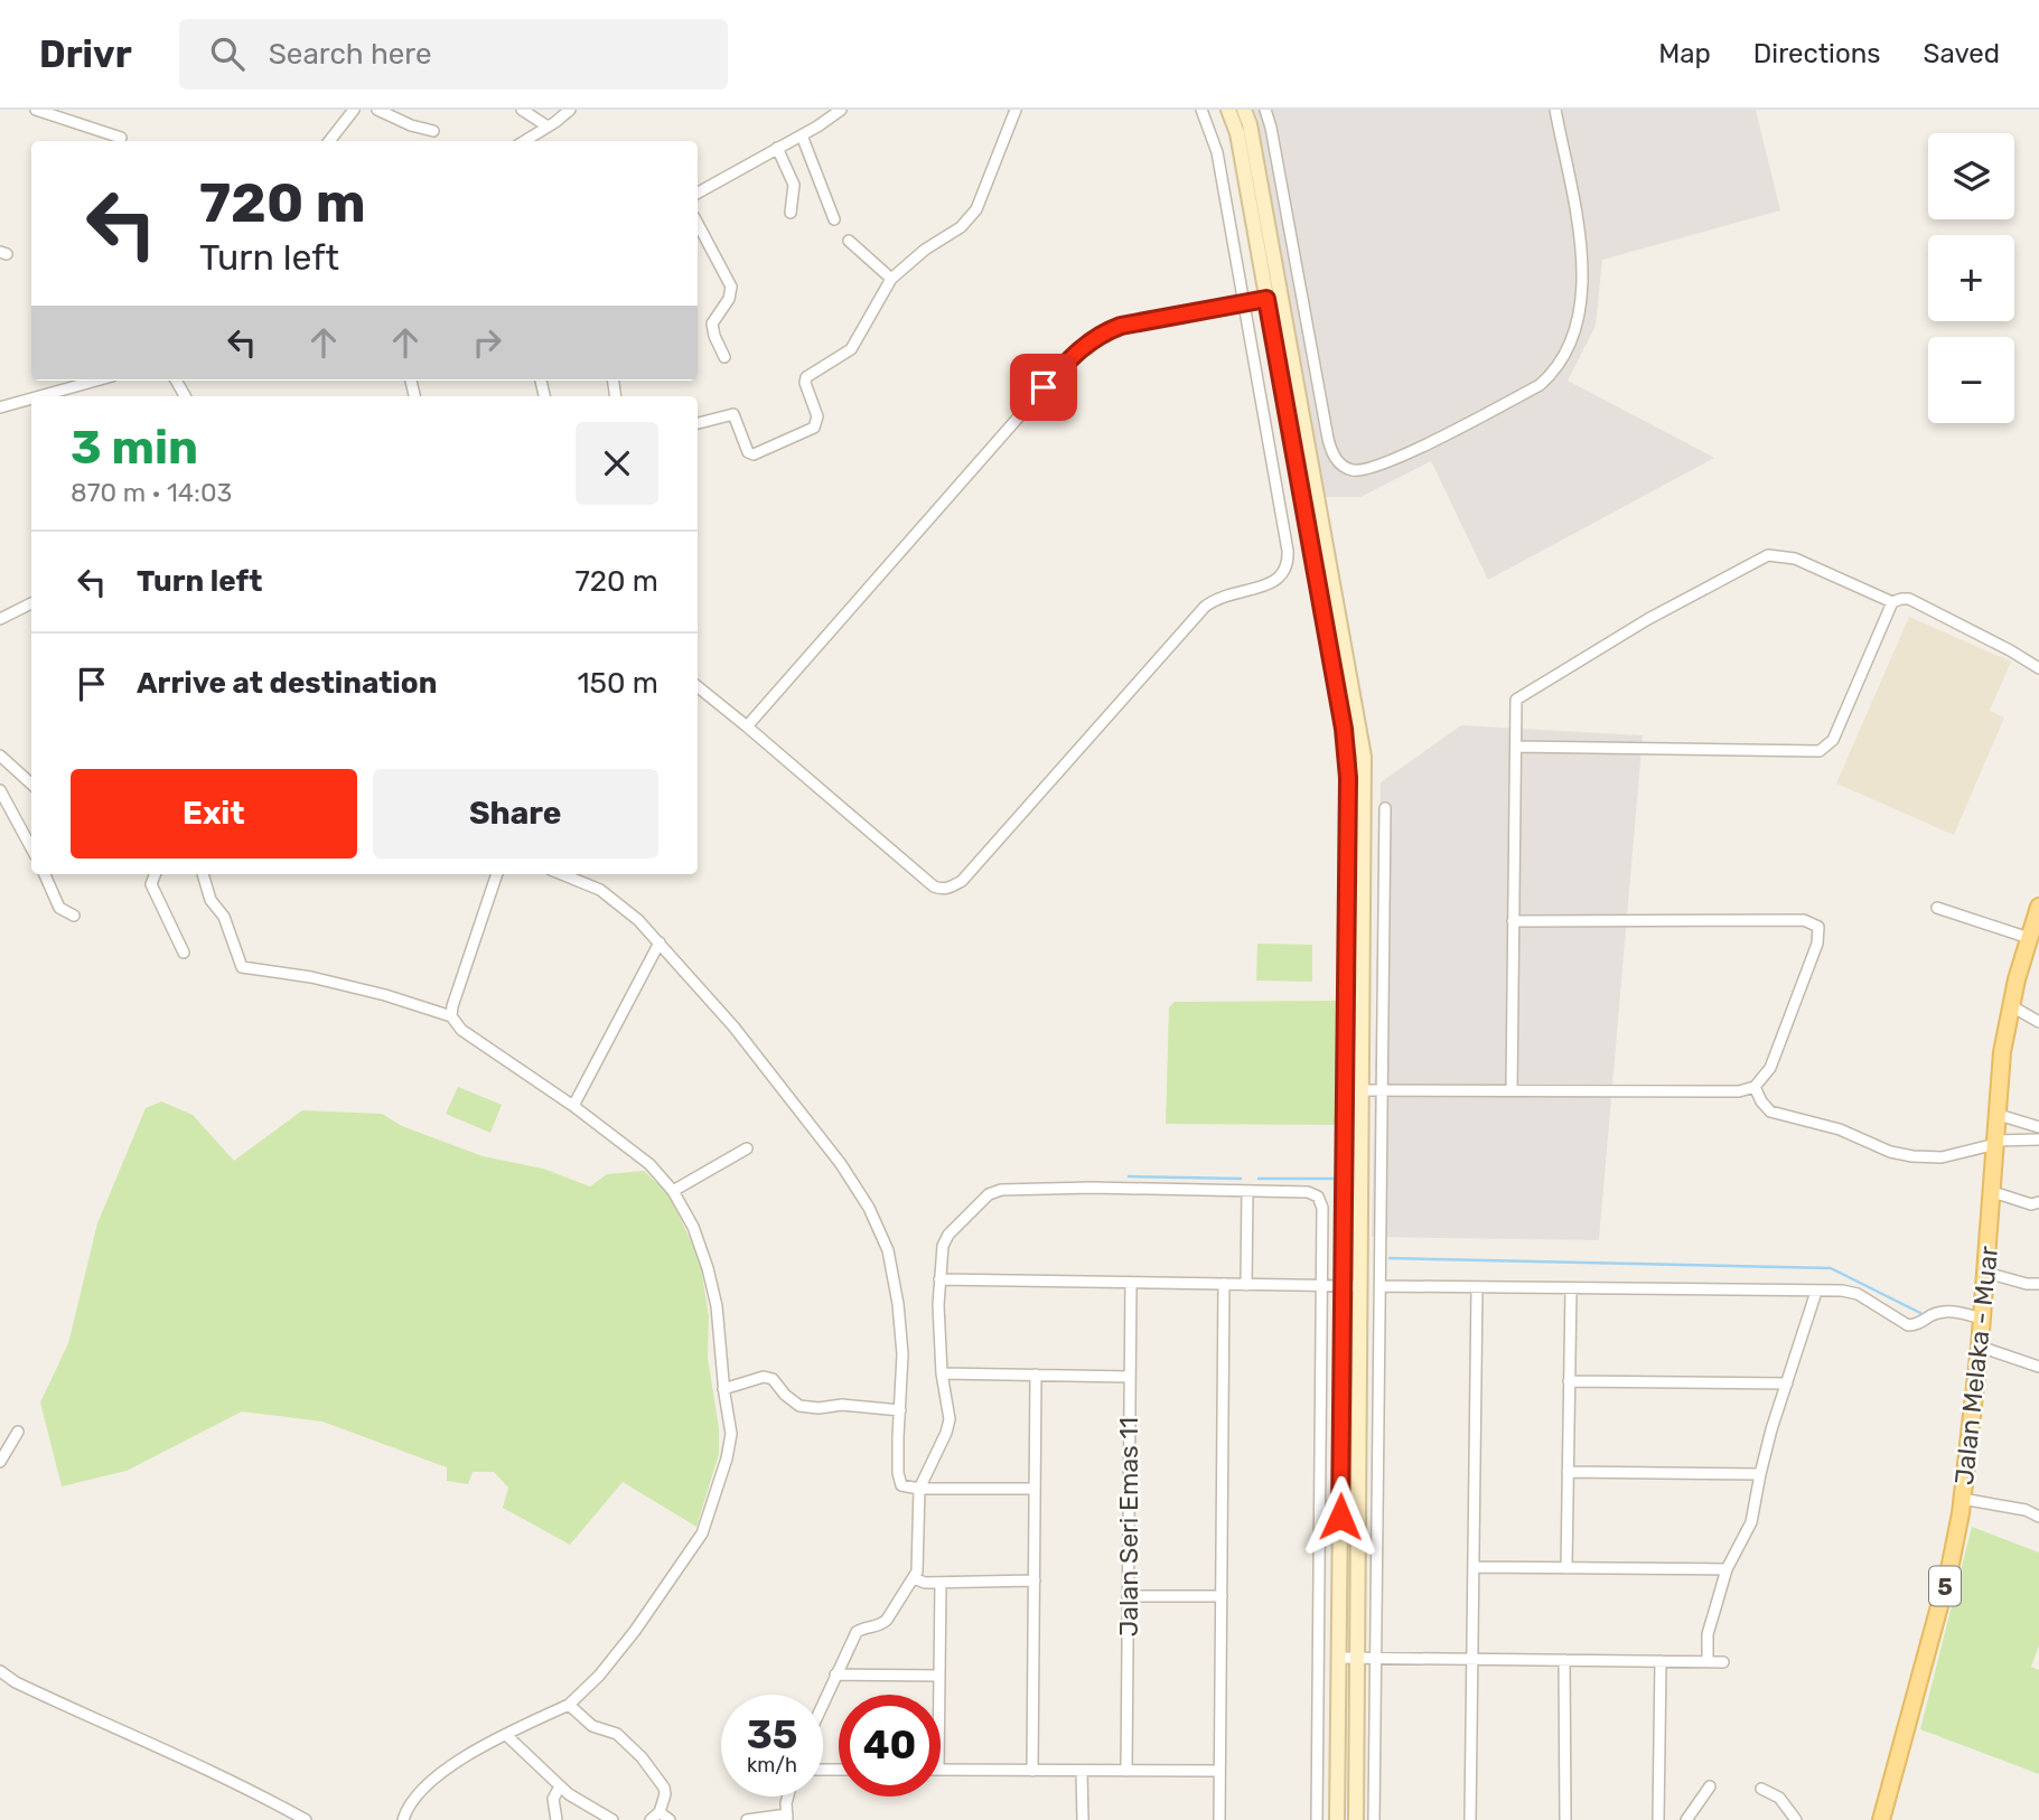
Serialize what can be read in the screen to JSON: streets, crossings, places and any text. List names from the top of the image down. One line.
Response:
{"streets":{"main road":["Jalan Melaka - Muar","5"],"street":["Jalan Seri Emas 11"]},"page":{"header":"Drivr","search":"Search here","nav":["Map","Directions","Saved"],"map_buttons":["+","−"],"turn":["720 m","Turn left"],"heading":["3 min","870 m · 14:03"],"list":[{"name":"Turn left","value":"720 m"},{"name":"Arrive at destination","value":"150 m"}],"buttons":["Exit","Share"],"speed":"35 km/h","limit":"40"}}
